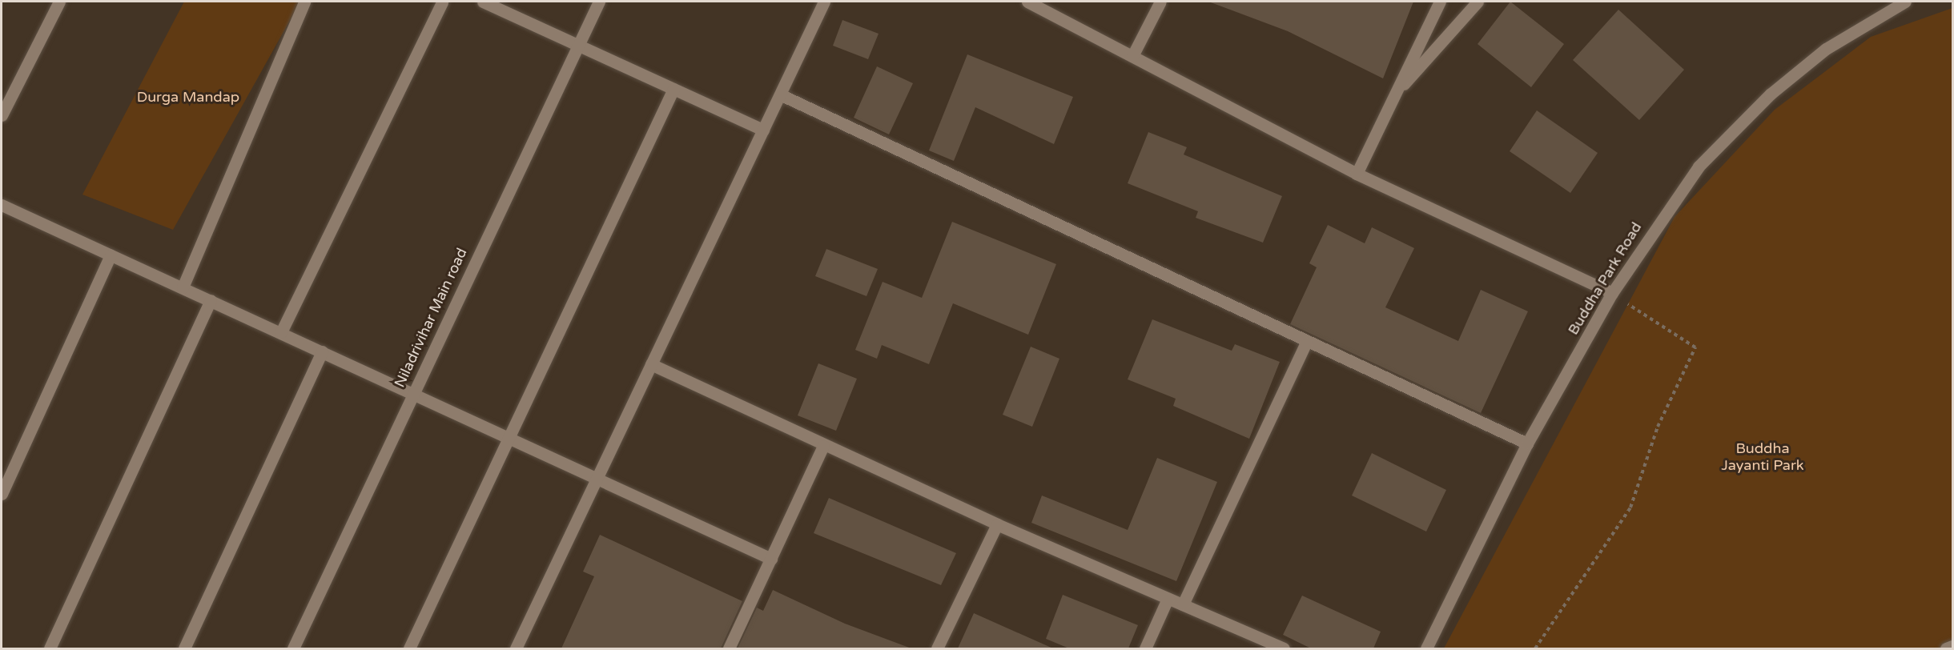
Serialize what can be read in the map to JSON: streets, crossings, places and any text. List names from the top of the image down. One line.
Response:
{"streets":{"street":["Buddha Park Road","Niladrivihar Main road"]},"parks":["Durga Mandap","Buddha Jayanti Park"]}
